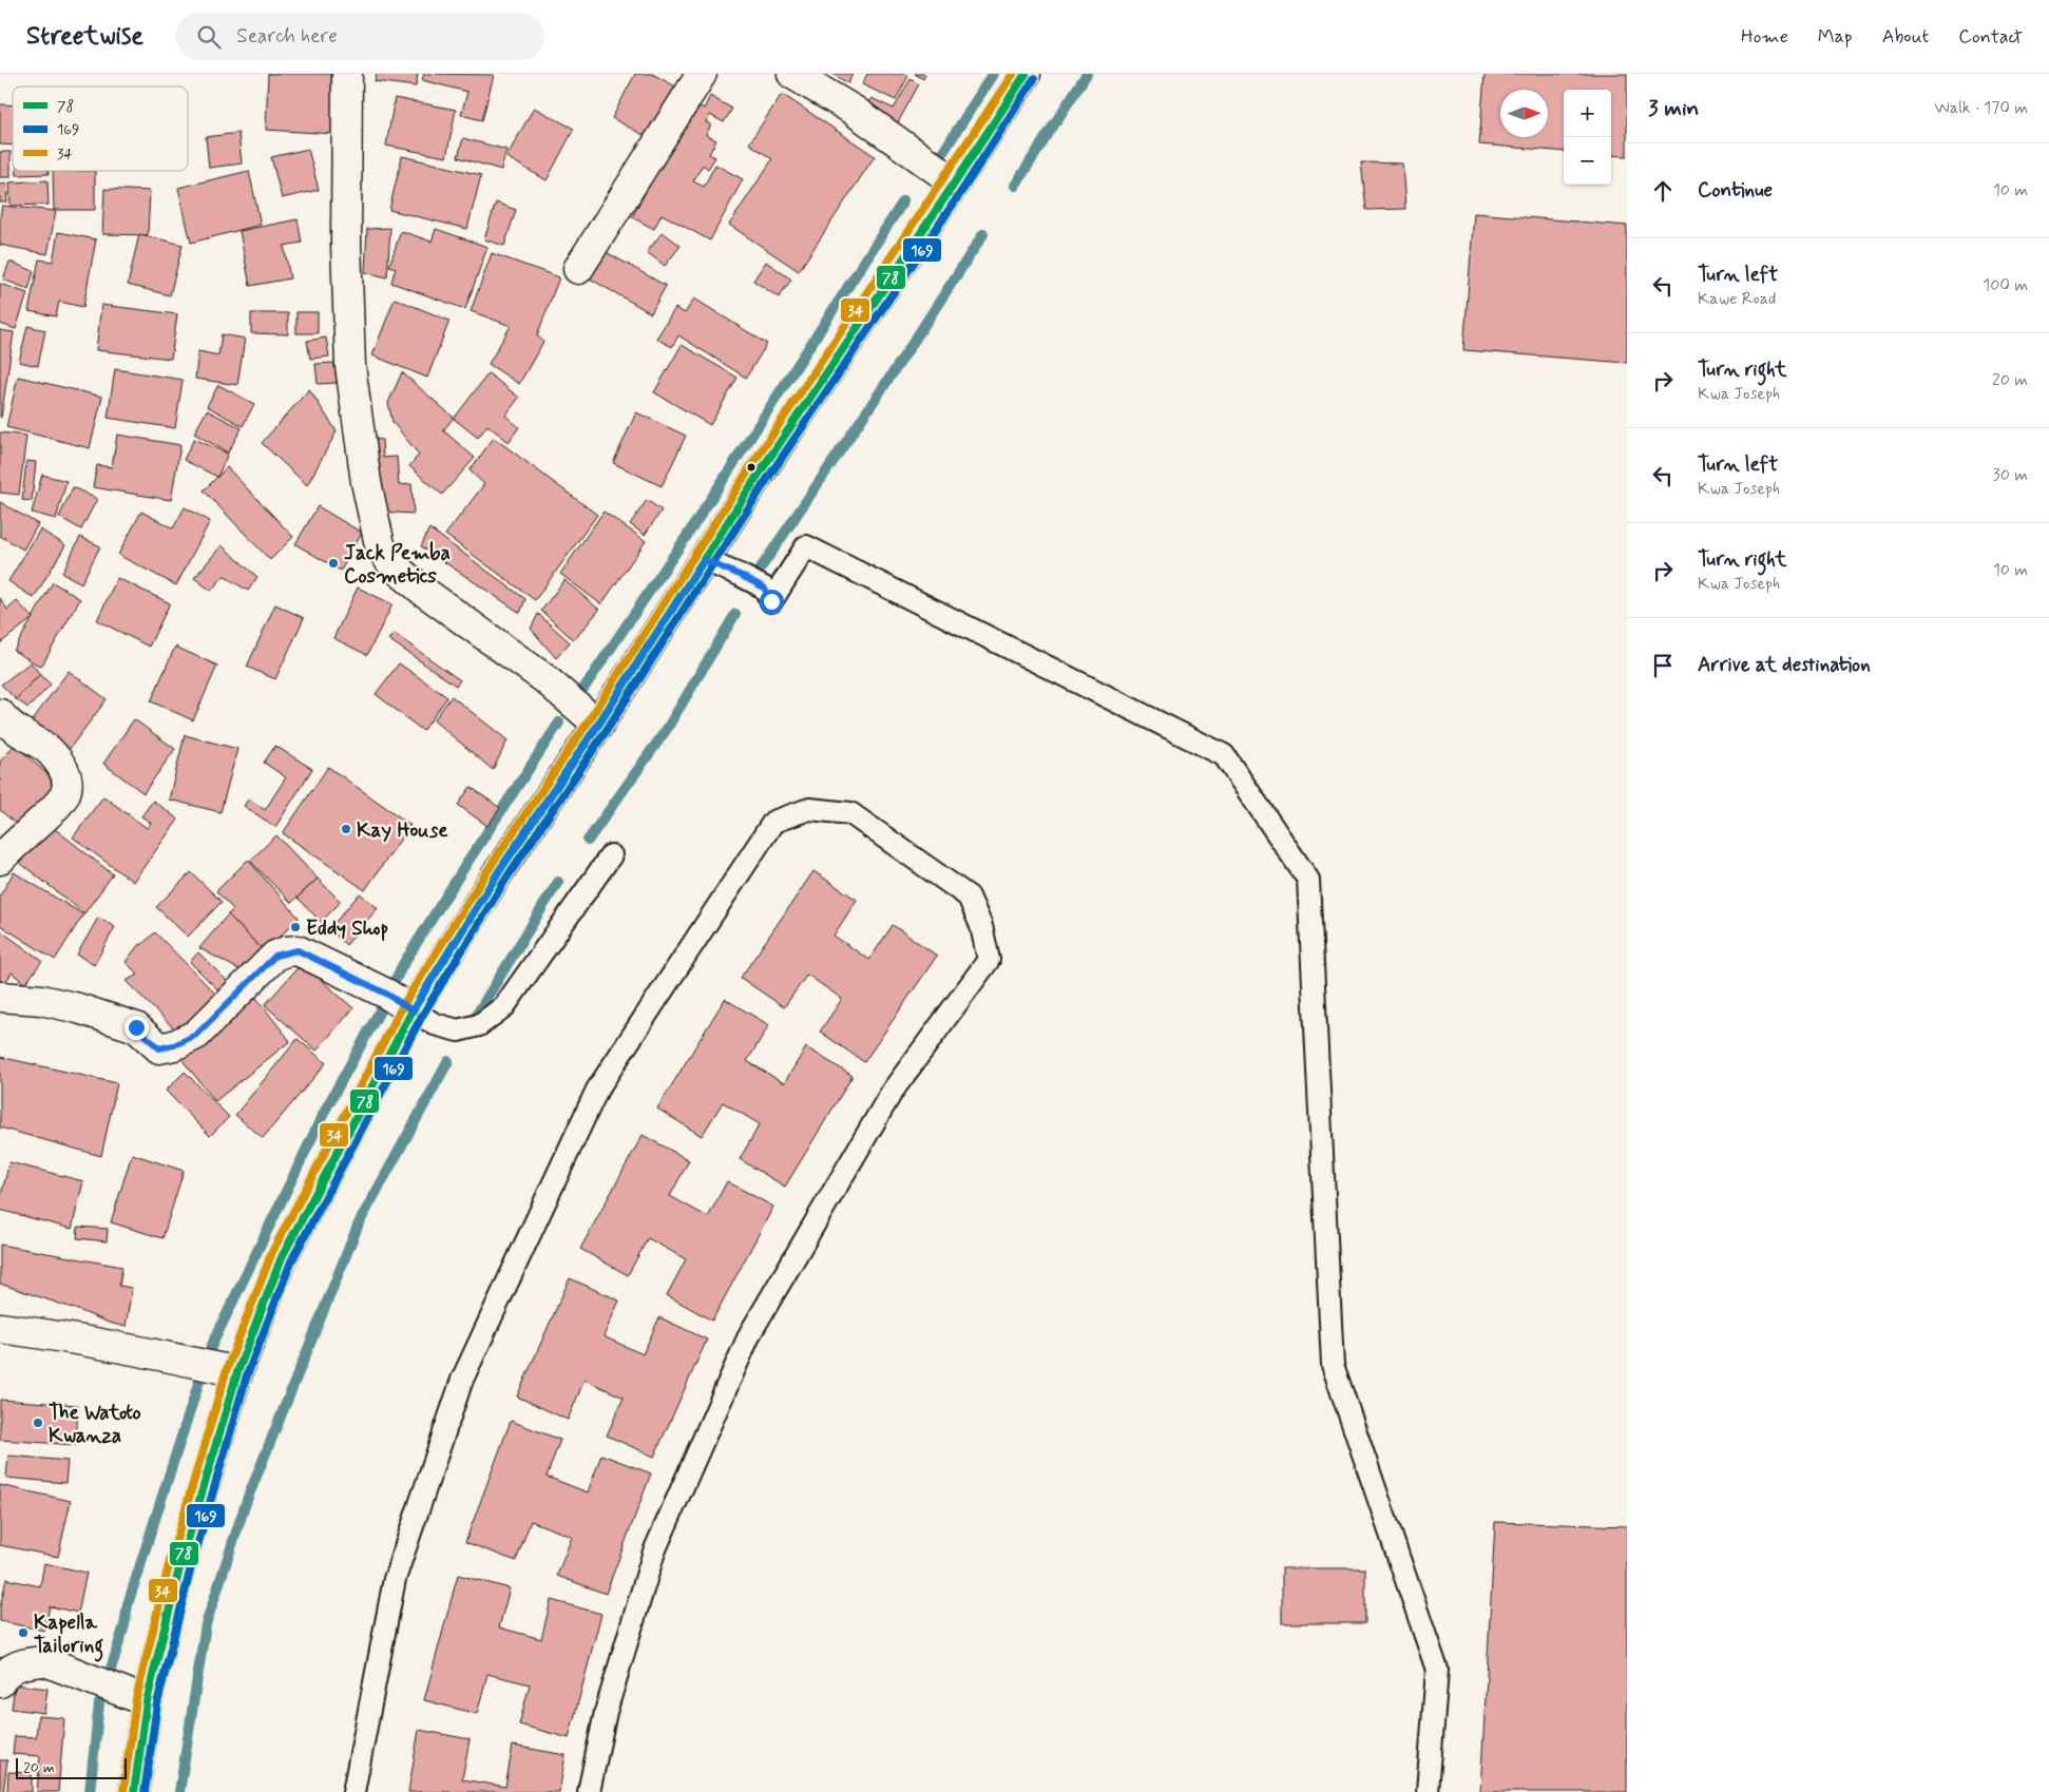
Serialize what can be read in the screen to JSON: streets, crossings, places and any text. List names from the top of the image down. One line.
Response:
{"places":["Jack Pemba Cosmetics","Kay House","Eddy Shop","The Watoto Kwanza","Kapella Tailoring"],"lines":["transit line 78","transit line 34","transit line 169"],"legend":["78","169","34"],"scale_bar":"20 m","north":"right","page":{"header":"Streetwise","search":"Search here","nav":["Home","Map","About","Contact"],"heading":["3 min","Walk · 170 m"],"map_buttons":["+","−"],"list":[["Continue","10 m"],["Turn left","Kawe Road","100 m"],["Turn right","Kwa Joseph","20 m"],["Turn left","Kwa Joseph","30 m"],["Turn right","Kwa Joseph","10 m"],"Arrive at destination"],"scale":"20 m"}}
